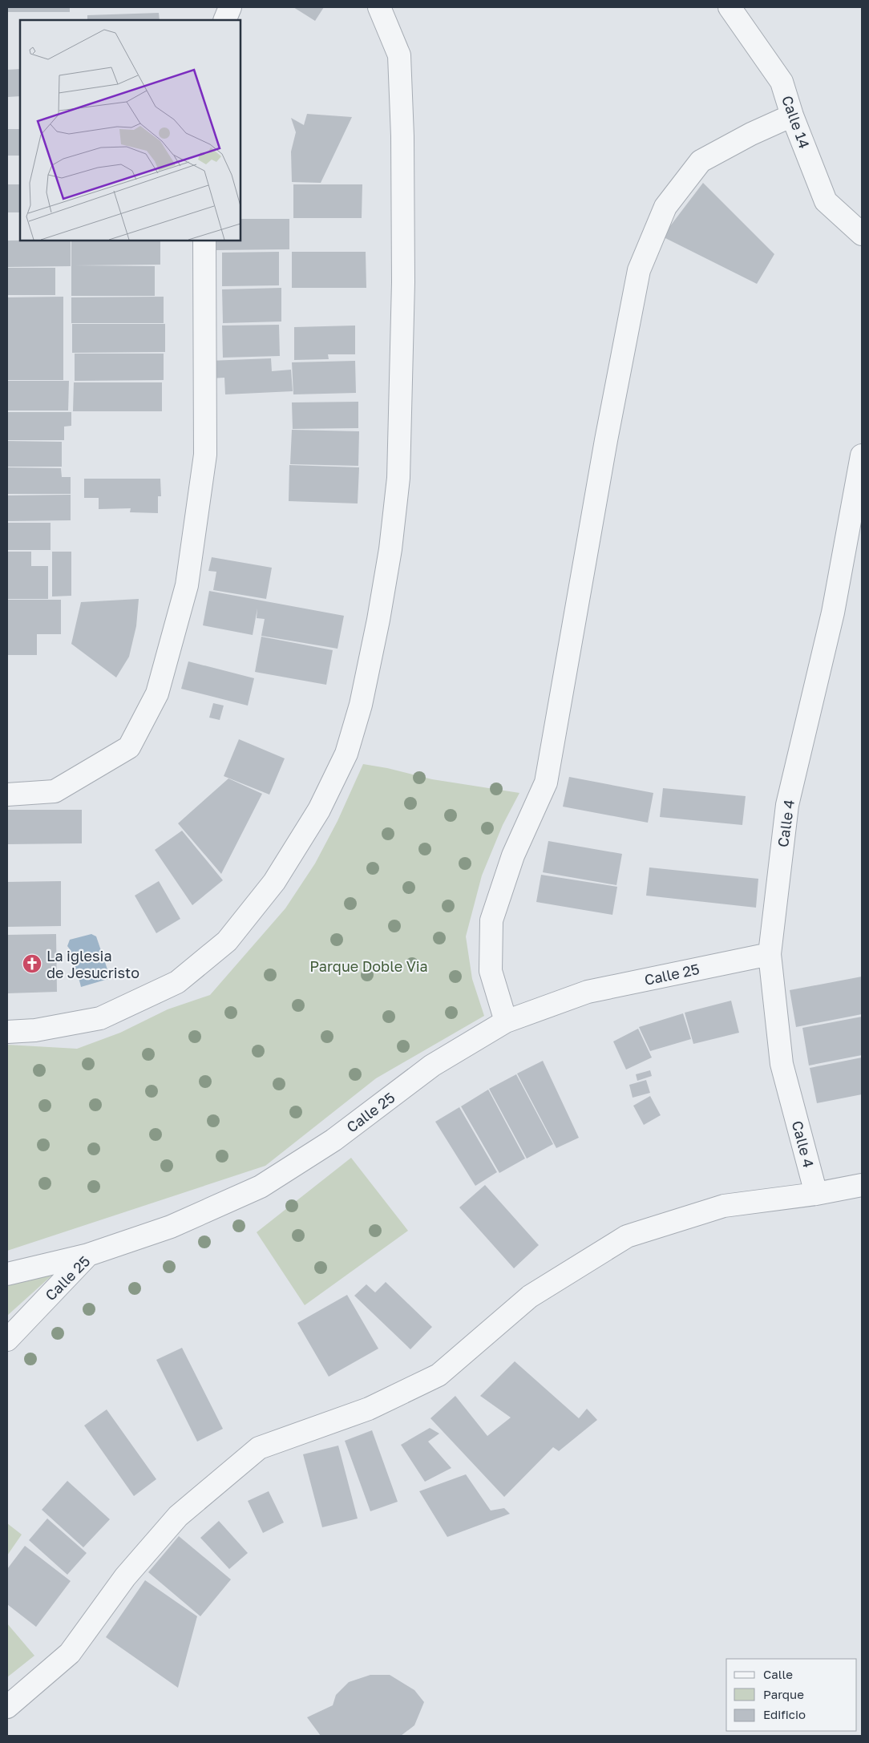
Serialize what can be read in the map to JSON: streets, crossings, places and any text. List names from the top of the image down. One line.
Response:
{"streets":{"street":["Calle 14","Calle 4","Calle 25"]},"crossings":[["Calle 4","Calle 25"]],"parks":["Parque Doble Via"],"places":{"church":["La iglesia de Jesucristo"]},"legend":["Calle","Parque","Edificio"]}
